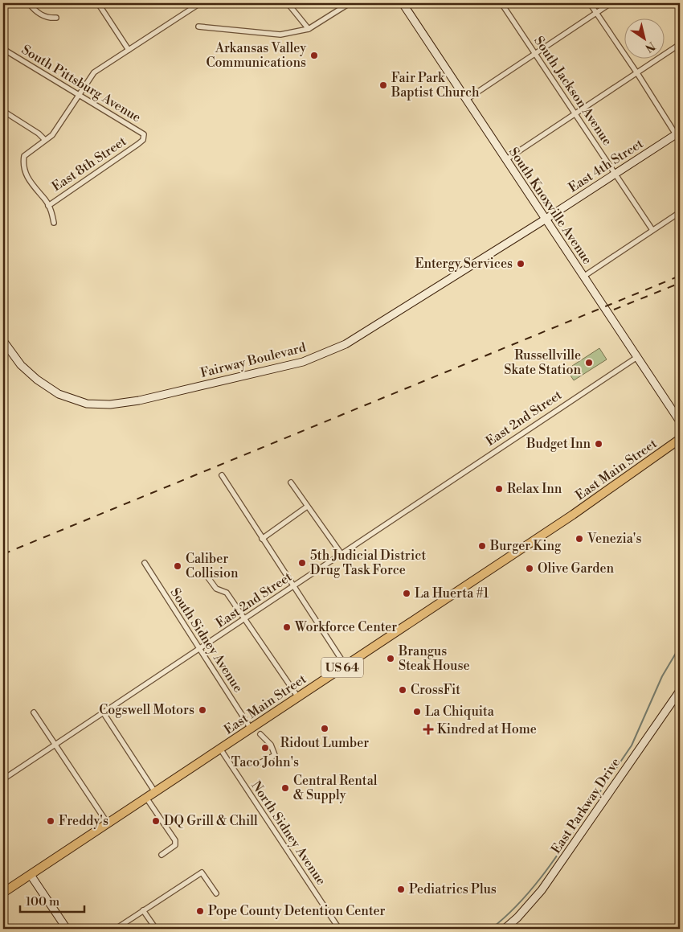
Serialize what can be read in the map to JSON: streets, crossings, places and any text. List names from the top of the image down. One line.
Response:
{"streets":{"main road":["East 4th Street","South Knoxville Avenue","Fairway Boulevard","East Main Street","US 64","East Parkway Drive"],"street":["South Pittsburg Avenue","South Jackson Avenue","East 8th Street","East 2nd Street","South Sidney Avenue","North Sidney Avenue"]},"crossings":[["South Pittsburg Avenue","East 8th Street"],["South Jackson Avenue","East 4th Street"],["East 4th Street","South Knoxville Avenue"],["East 4th Street","Fairway Boulevard"],["South Knoxville Avenue","Fairway Boulevard"],["South Knoxville Avenue","East 2nd Street"],["East 2nd Street","South Sidney Avenue"],["East Main Street","South Sidney Avenue"],["East Main Street","North Sidney Avenue"]],"places":{"other":["Arkansas Valley Communications","Fair Park Baptist Church","Entergy Services","Russellville Skate Station","Budget Inn","Relax Inn","Venezia's","Burger King","5th Judicial District Drug Task Force","Caliber Collision","Olive Garden","La Huerta #1","Workforce Center","Brangus Steak House","CrossFit","Cogswell Motors","La Chiquita","Ridout Lumber","Taco John's","Central Rental & Supply","Freddy's","DQ Grill & Chill","Pediatrics Plus","Pope County Detention Center"],"health":["Kindred at Home"]},"scale_bar":"100 m","north":"bottom right"}
